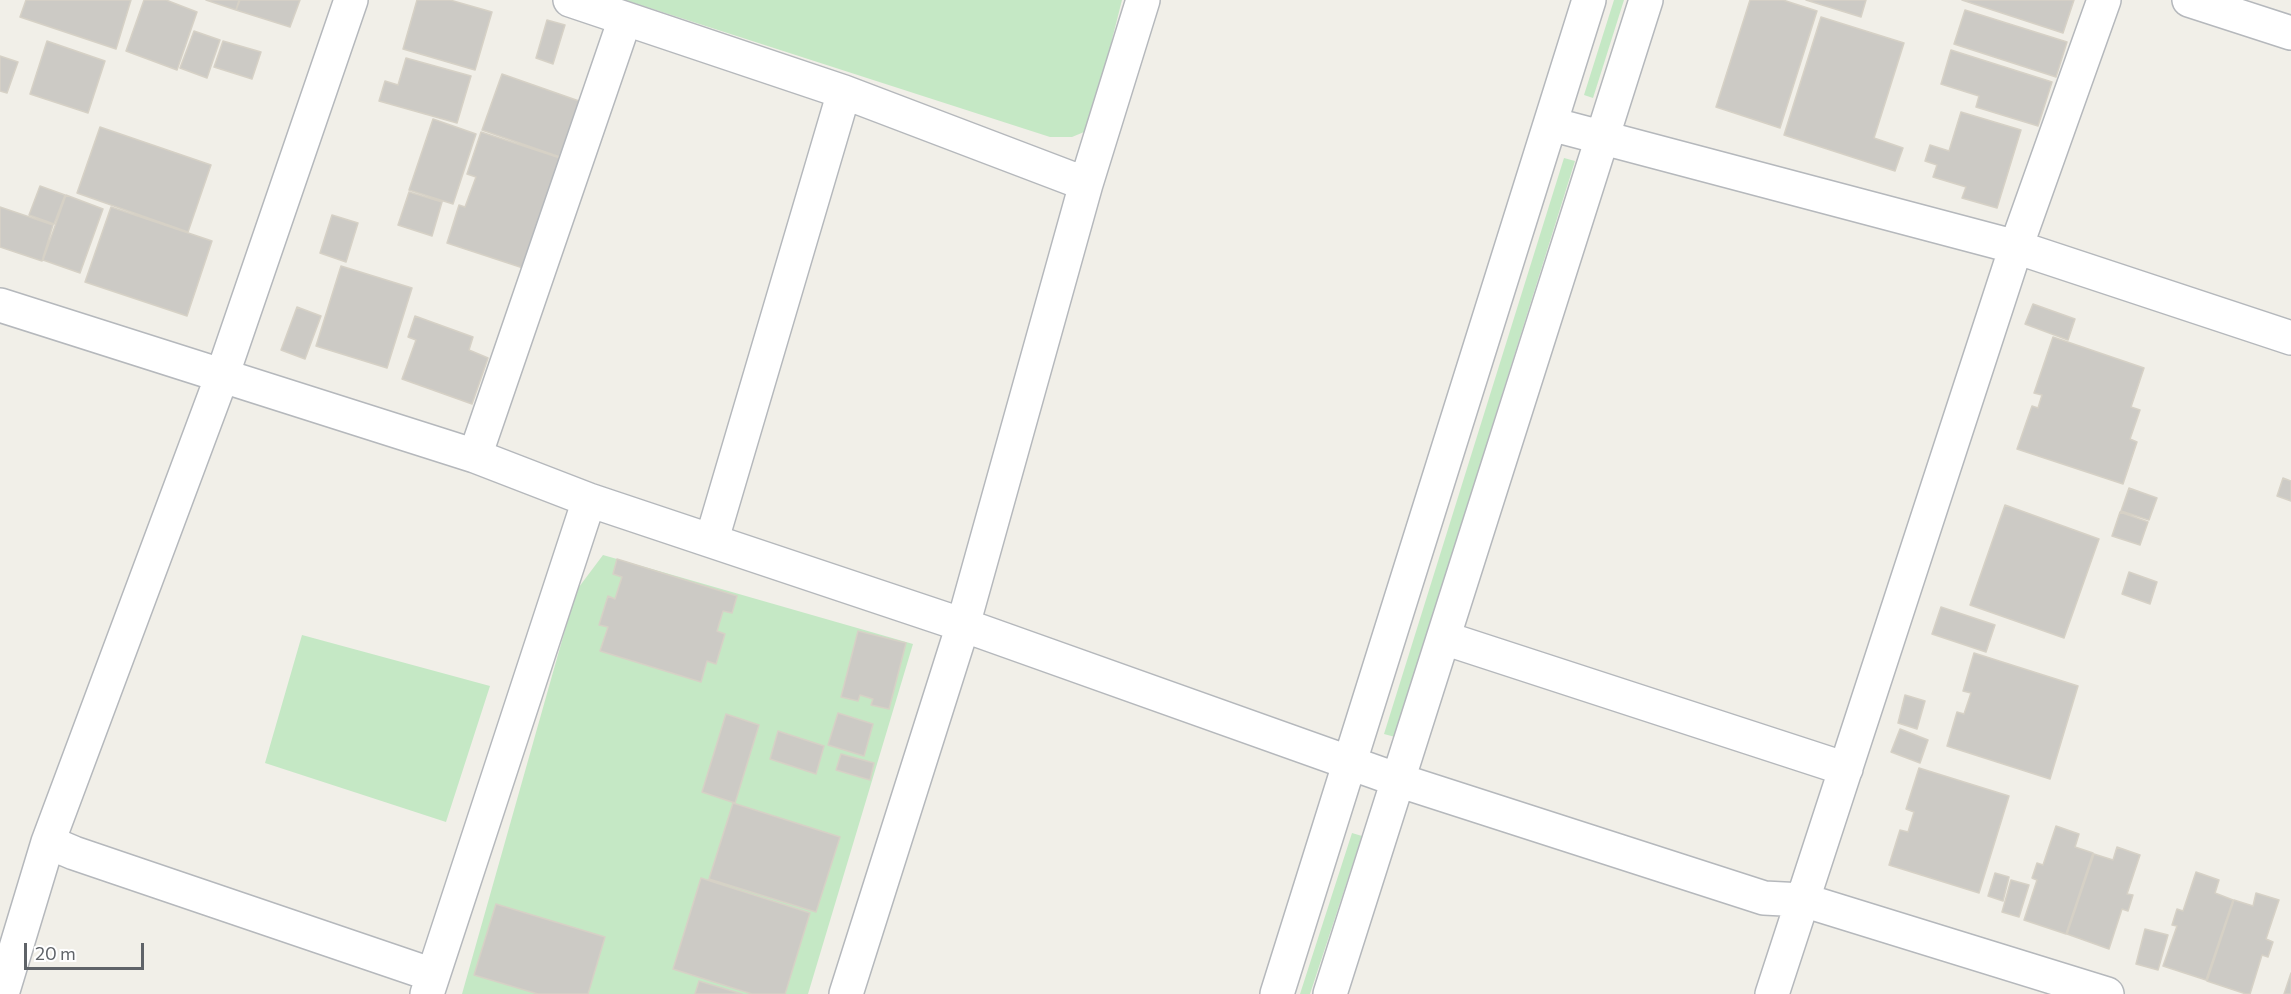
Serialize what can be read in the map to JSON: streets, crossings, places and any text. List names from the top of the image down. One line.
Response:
{"scale_bar":"20 m"}
